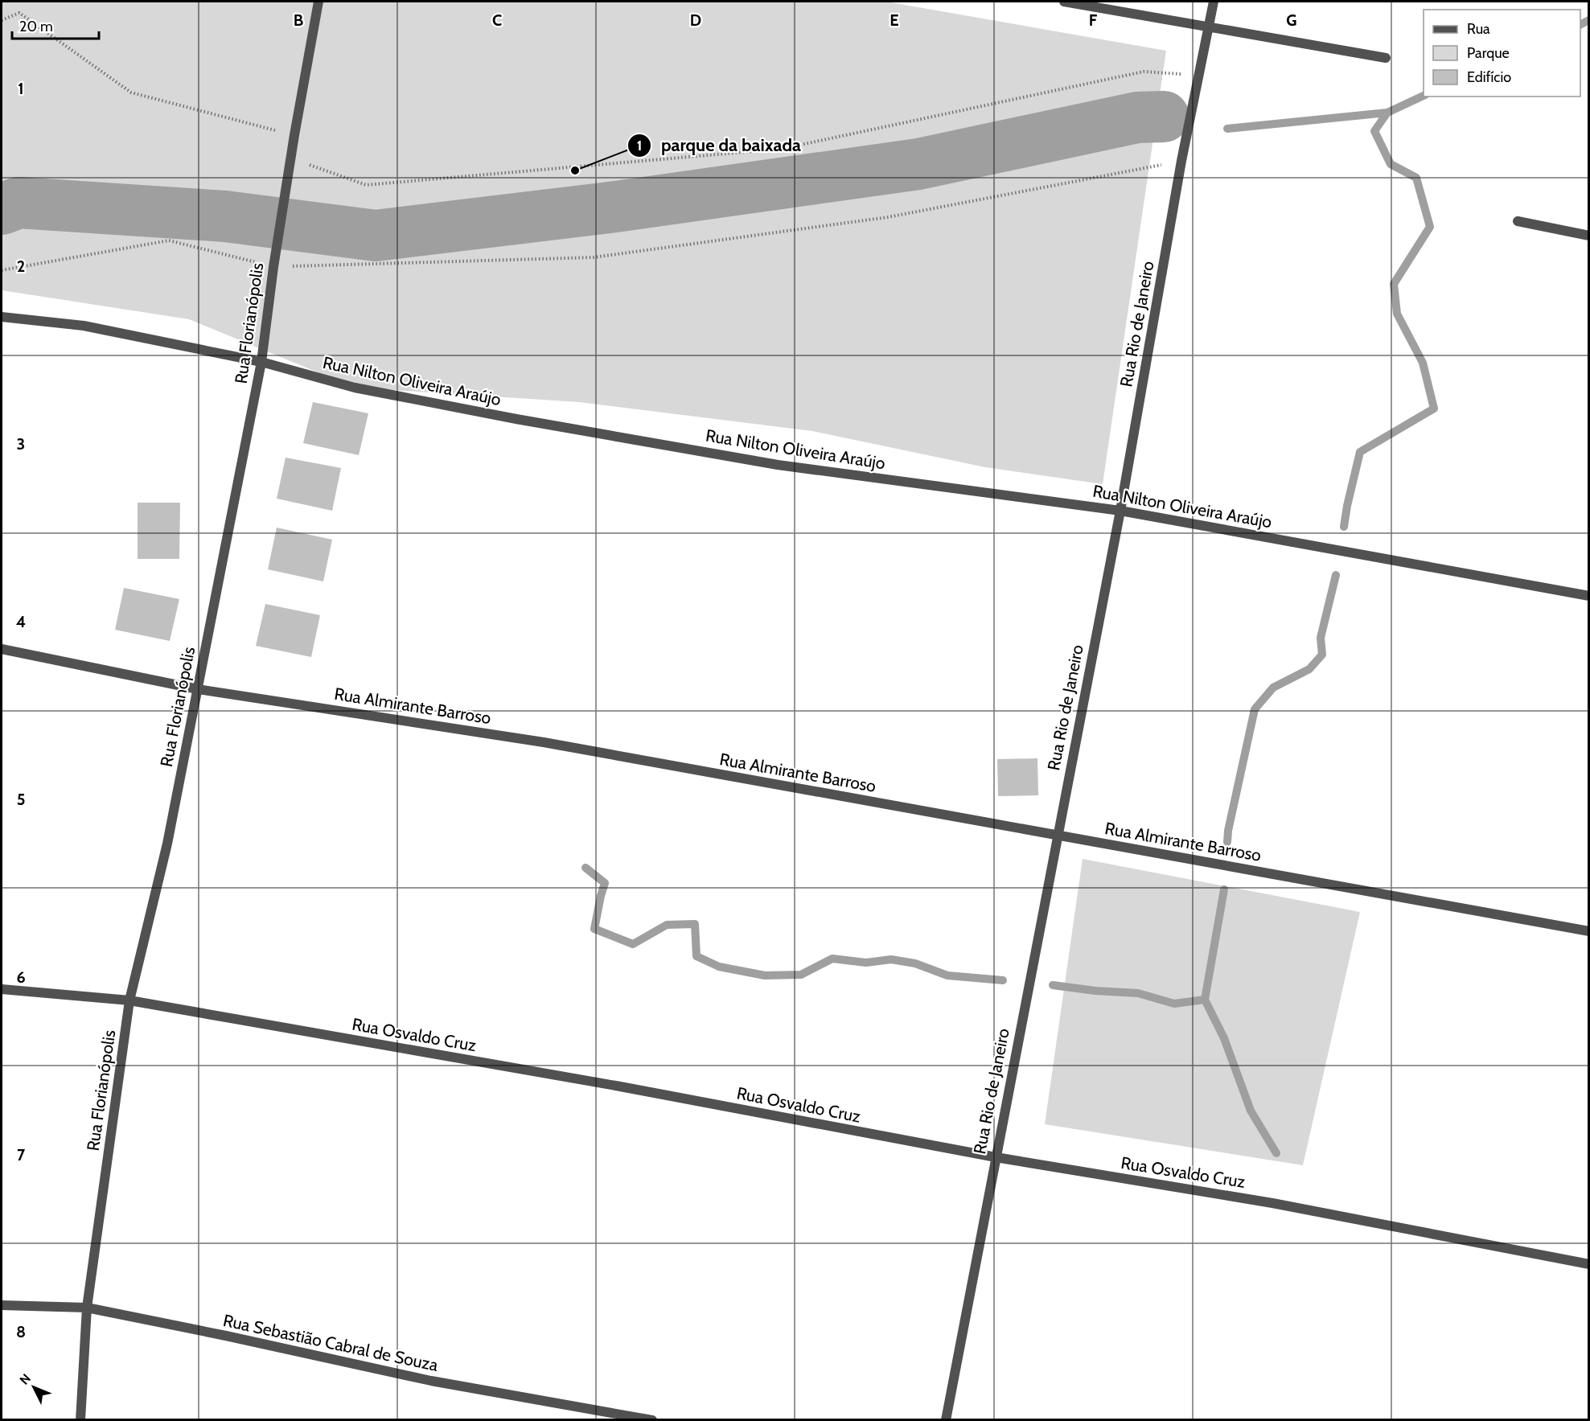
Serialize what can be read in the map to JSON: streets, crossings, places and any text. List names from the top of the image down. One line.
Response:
{"streets":{"street":["Rua Florianópolis","Rua Rio de Janeiro","Rua Nilton Oliveira Araújo","Rua Almirante Barroso","Rua Osvaldo Cruz","Rua Sebastião Cabral de Souza"]},"crossings":[["Rua Florianópolis","Rua Nilton Oliveira Araújo"],["Rua Florianópolis","Rua Almirante Barroso"],["Rua Florianópolis","Rua Osvaldo Cruz"],["Rua Florianópolis","Rua Sebastião Cabral de Souza"],["Rua Rio de Janeiro","Rua Nilton Oliveira Araújo"],["Rua Rio de Janeiro","Rua Almirante Barroso"],["Rua Rio de Janeiro","Rua Osvaldo Cruz"]],"places":["parque da baixada"],"legend":["Rua","Parque","Edifício"],"scale_bar":"20 m","north":"top left","grid":{"columns":["B","C","D","E","F","G"],"rows":["1","2","3","4","5","6","7","8"]}}
